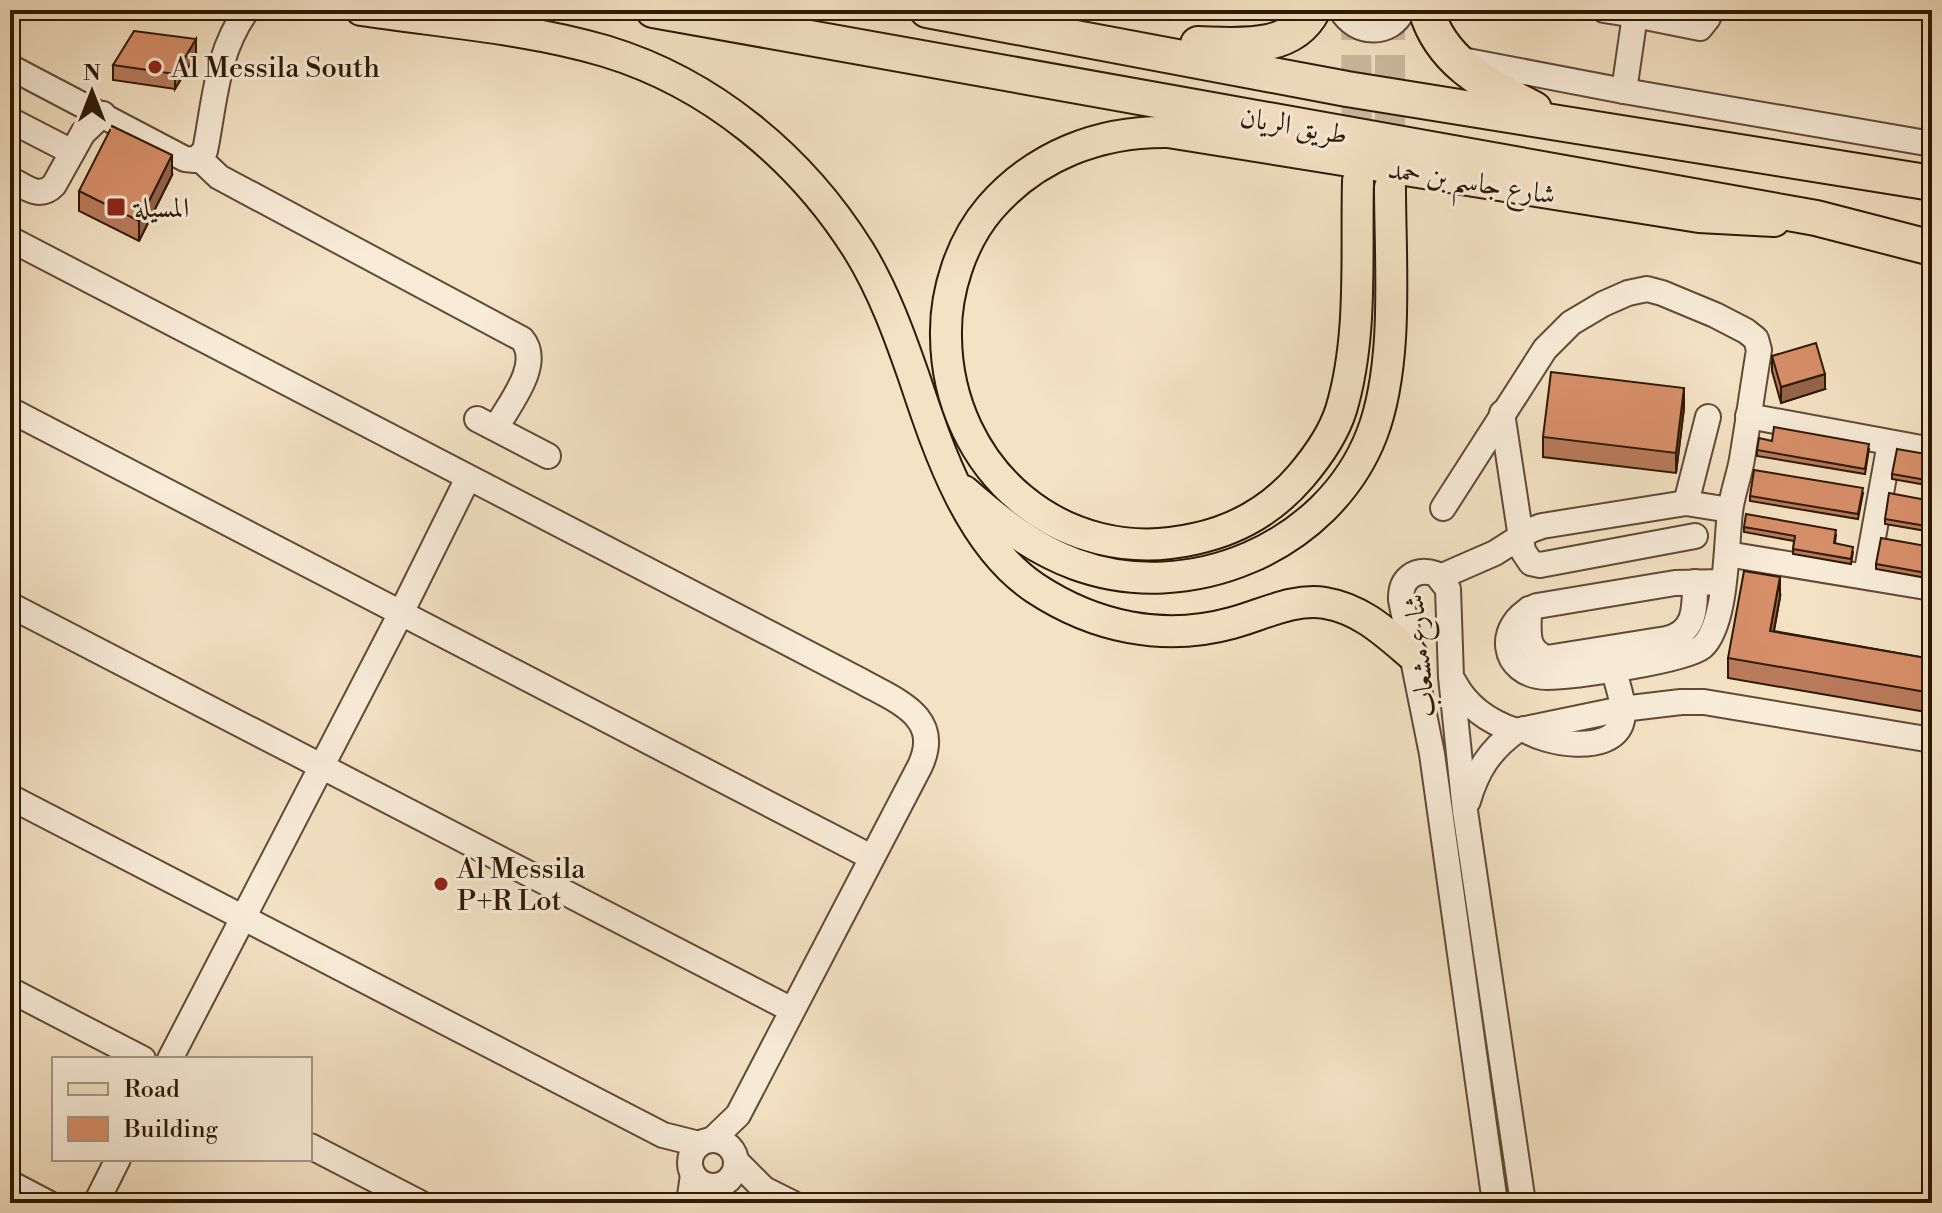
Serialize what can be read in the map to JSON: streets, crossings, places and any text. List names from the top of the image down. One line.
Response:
{"streets":{"highway":["طريق الريان"],"main road":["شارع جاسم بن حمد"],"street":["شارع مشعاب"]},"crossings":[["طريق الريان","شارع جاسم بن حمد"]],"places":{"other":["Al Messila South","Al Messila P+R Lot"],"transit":["المسيلة"]},"legend":["Road","Building"],"north":"top"}
